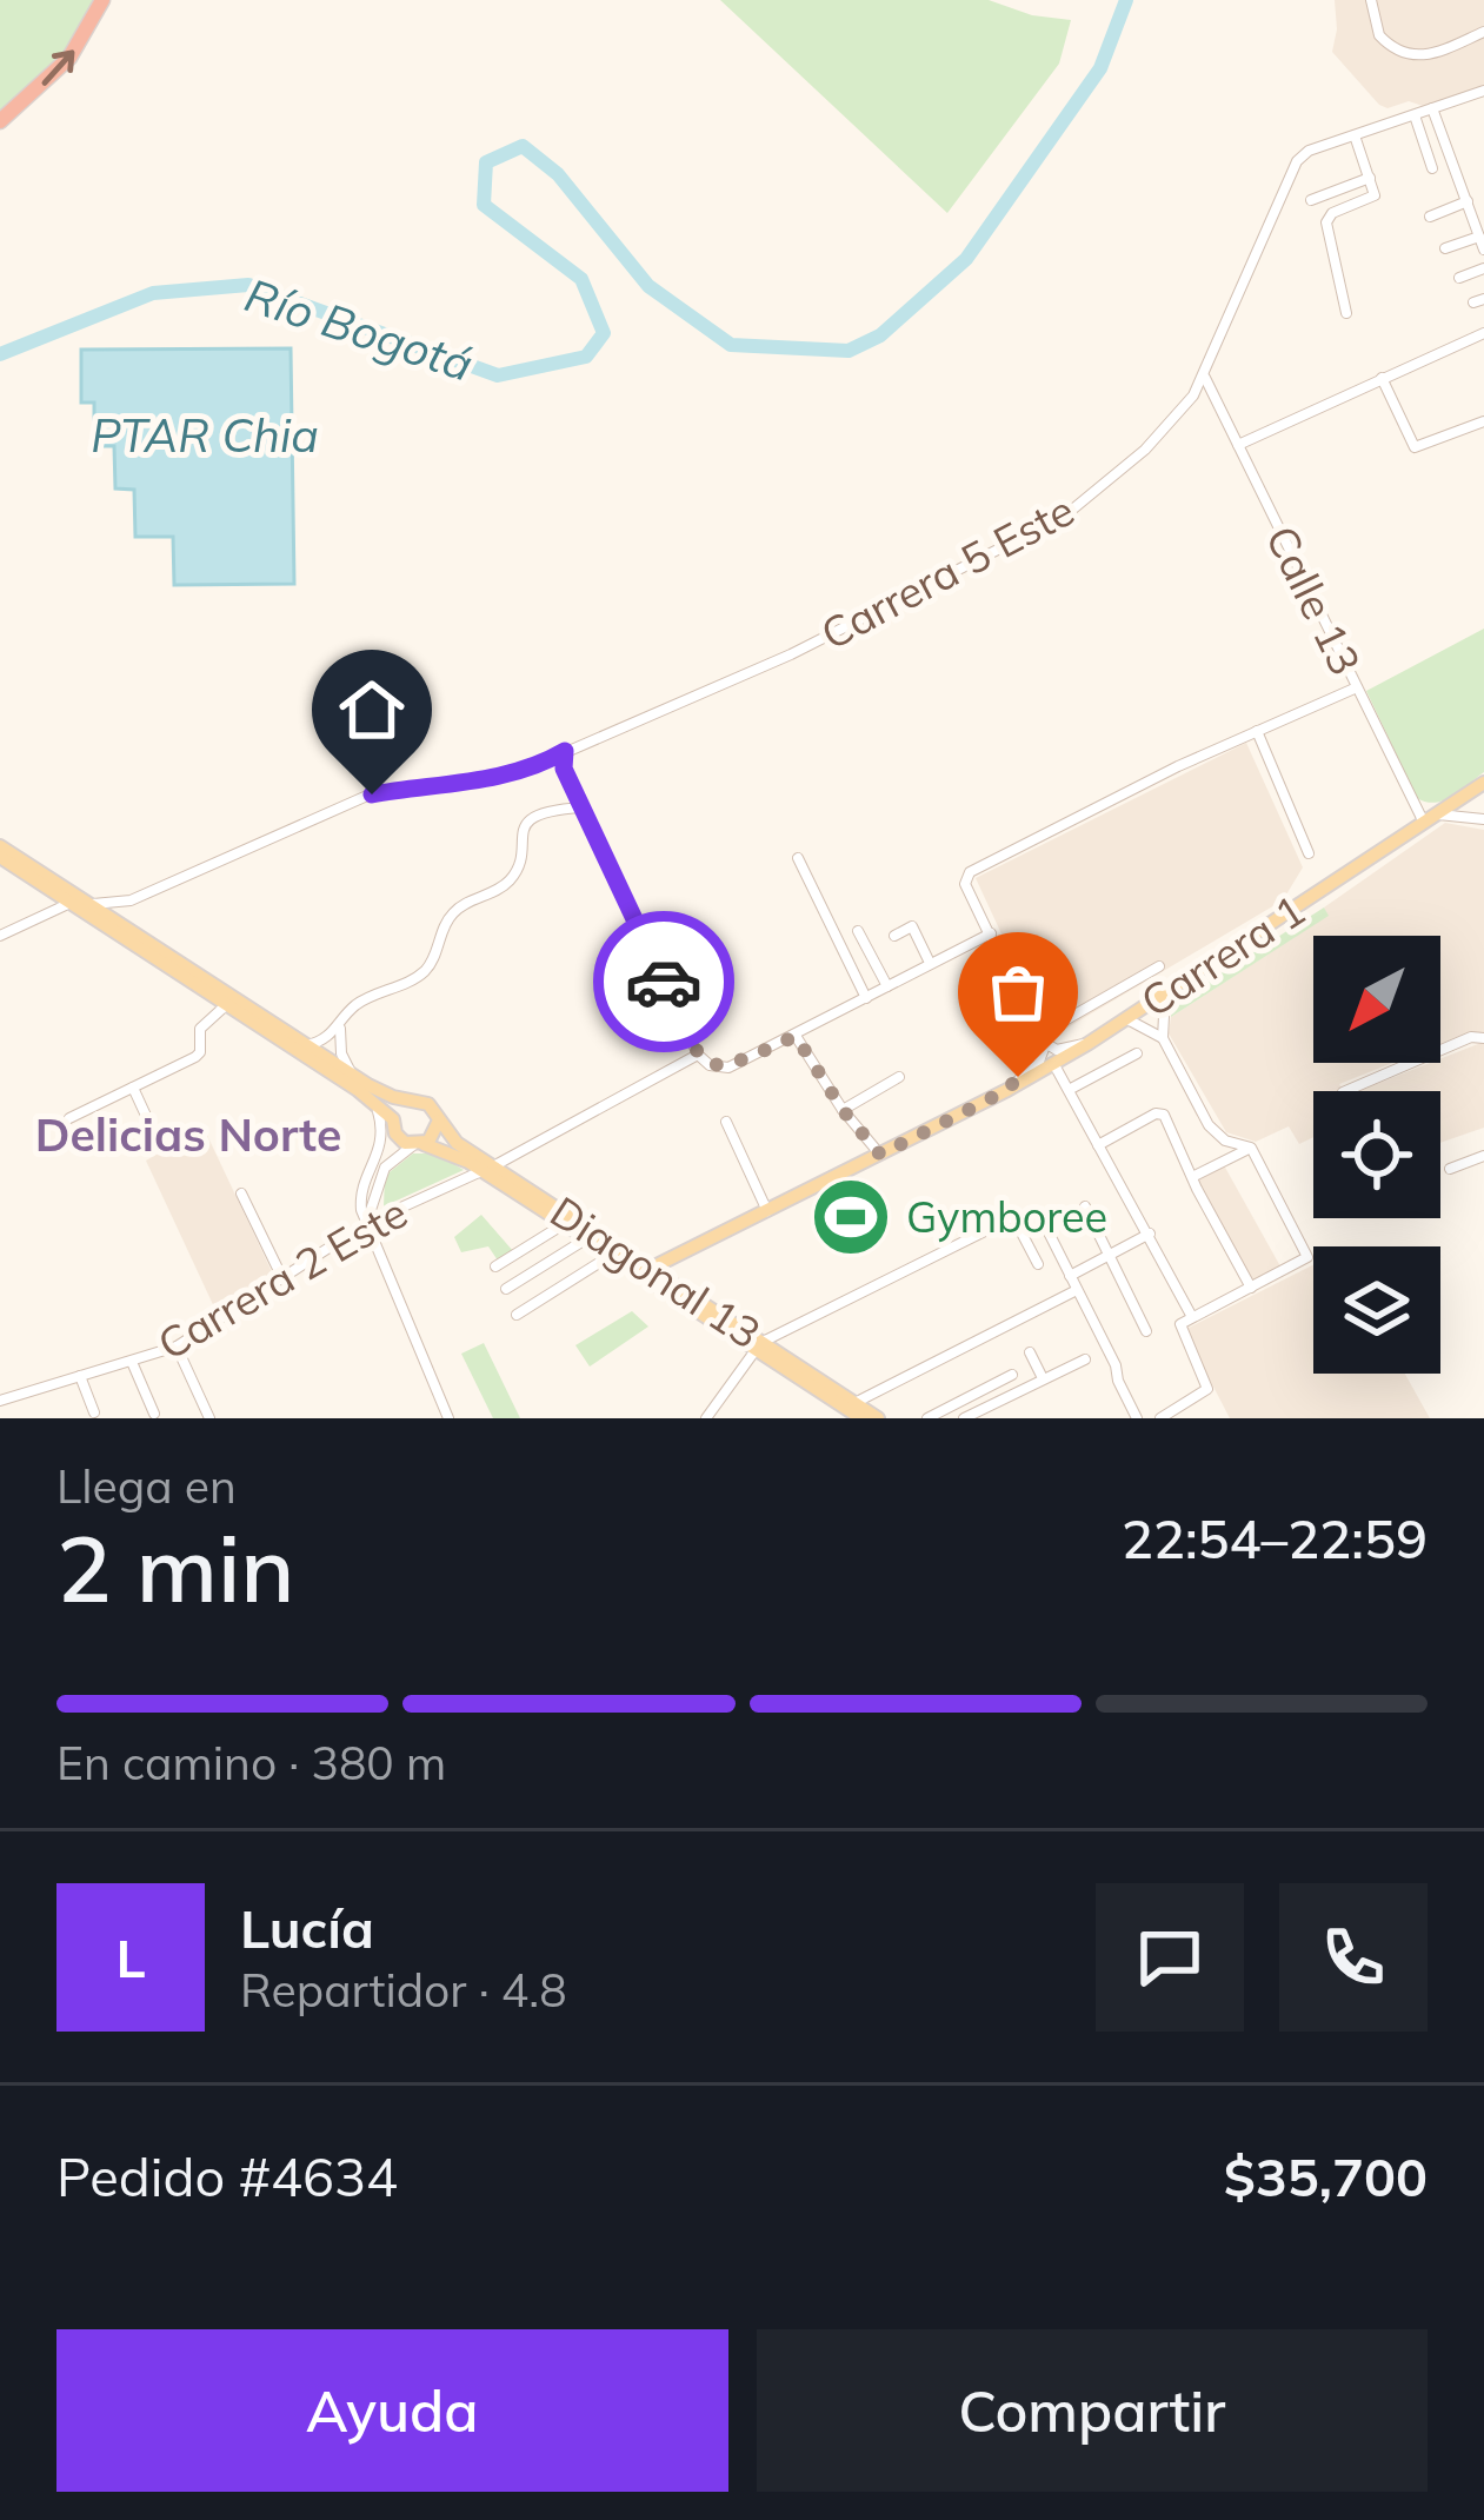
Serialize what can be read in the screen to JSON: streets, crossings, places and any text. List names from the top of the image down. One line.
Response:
{"streets":{"main road":["Carrera 1","Diagonal 13"],"street":["Carrera 5 Este","Calle 13","Carrera 2 Este"]},"crossings":[["Carrera 5 Este","Calle 13"],["Calle 13","Carrera 1"],["Carrera 1","Diagonal 13"],["Diagonal 13","Carrera 2 Este"]],"districts":["Delicias Norte"],"water":["Río Bogotá","PTAR Chia"],"places":{"sports":["Gymboree"]},"north":"bottom left","page":{"heading":["2 min","Llega en","22:54–22:59"],"panel":["Lucía","Repartidor · 4.8","Pedido #4634","$35,700"],"bar":"En camino · 380 m","round":"L","buttons":["Ayuda","Compartir"]}}
